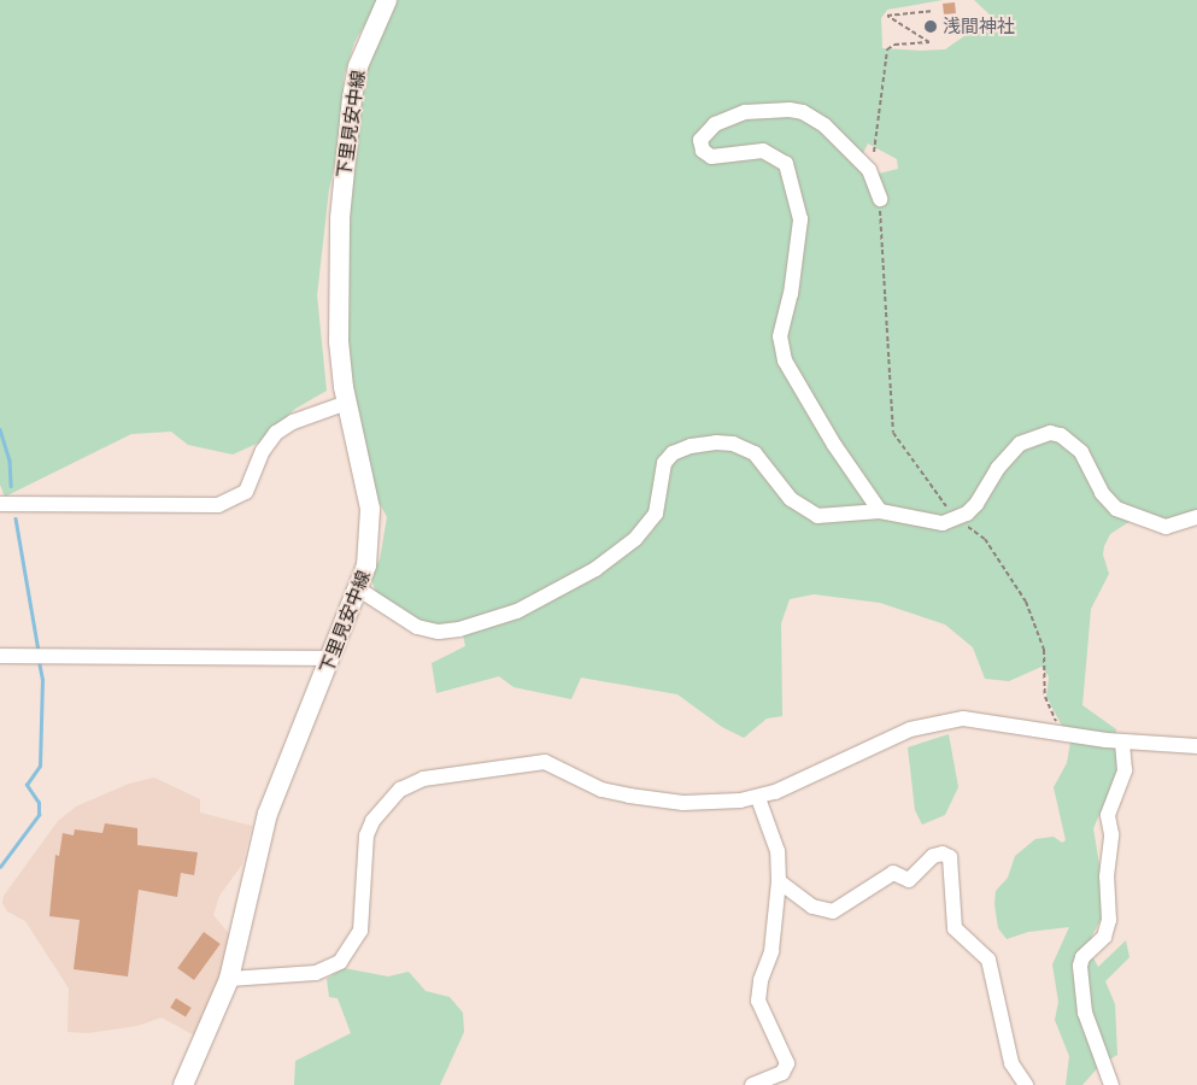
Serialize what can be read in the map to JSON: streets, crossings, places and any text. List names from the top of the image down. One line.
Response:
{"streets":{"main road":["下里見安中線"]},"places":["浅間神社"]}
